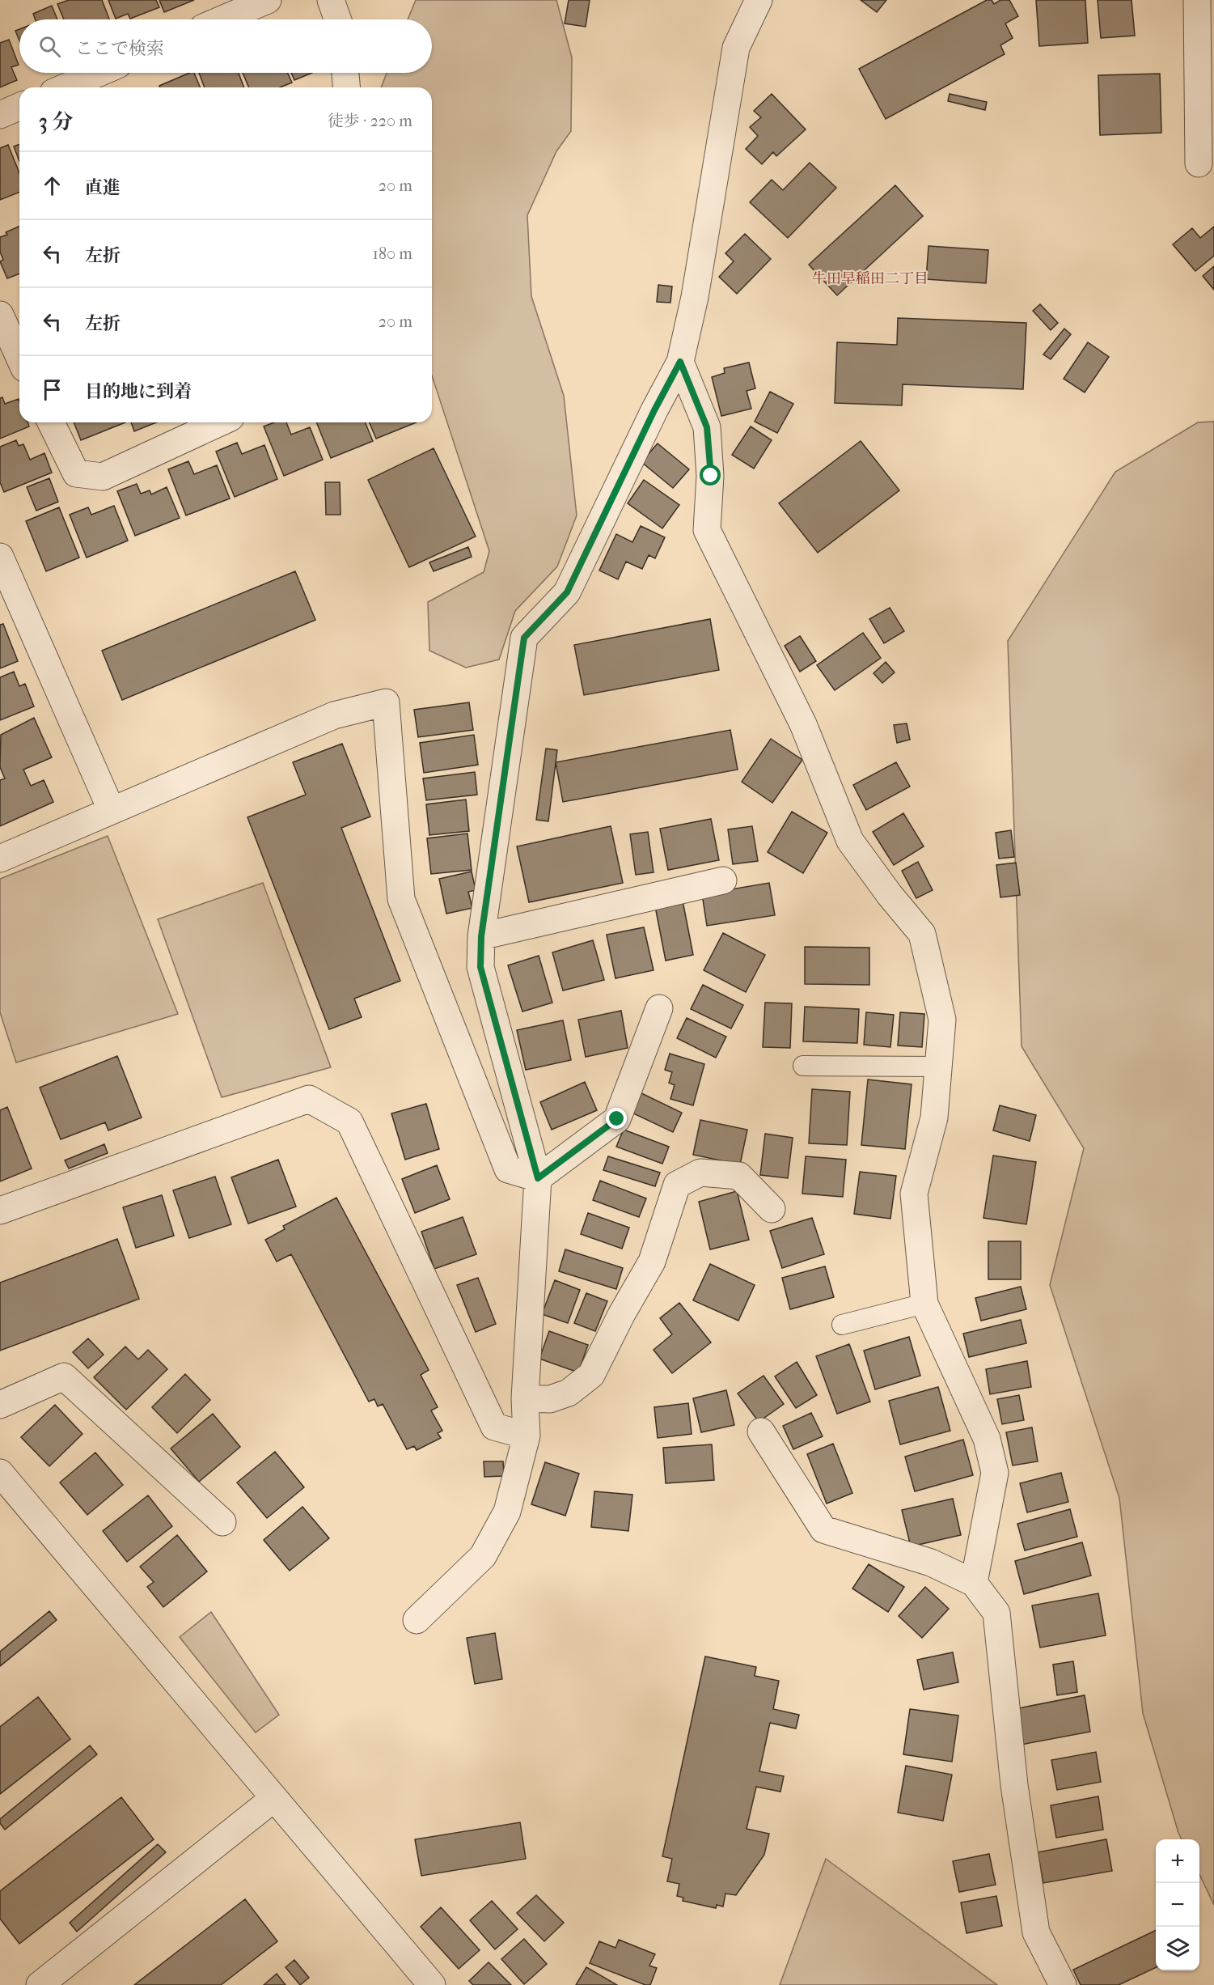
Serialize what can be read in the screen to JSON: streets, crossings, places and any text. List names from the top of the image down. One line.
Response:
{"districts":["牛田早稲田二丁目"],"page":{"search":"ここで検索","heading":["3 分","徒歩 · 220 m"],"list":[["直進","20 m"],["左折","180 m"],["左折","20 m"],"目的地に到着"],"map_buttons":["+","−"]}}
